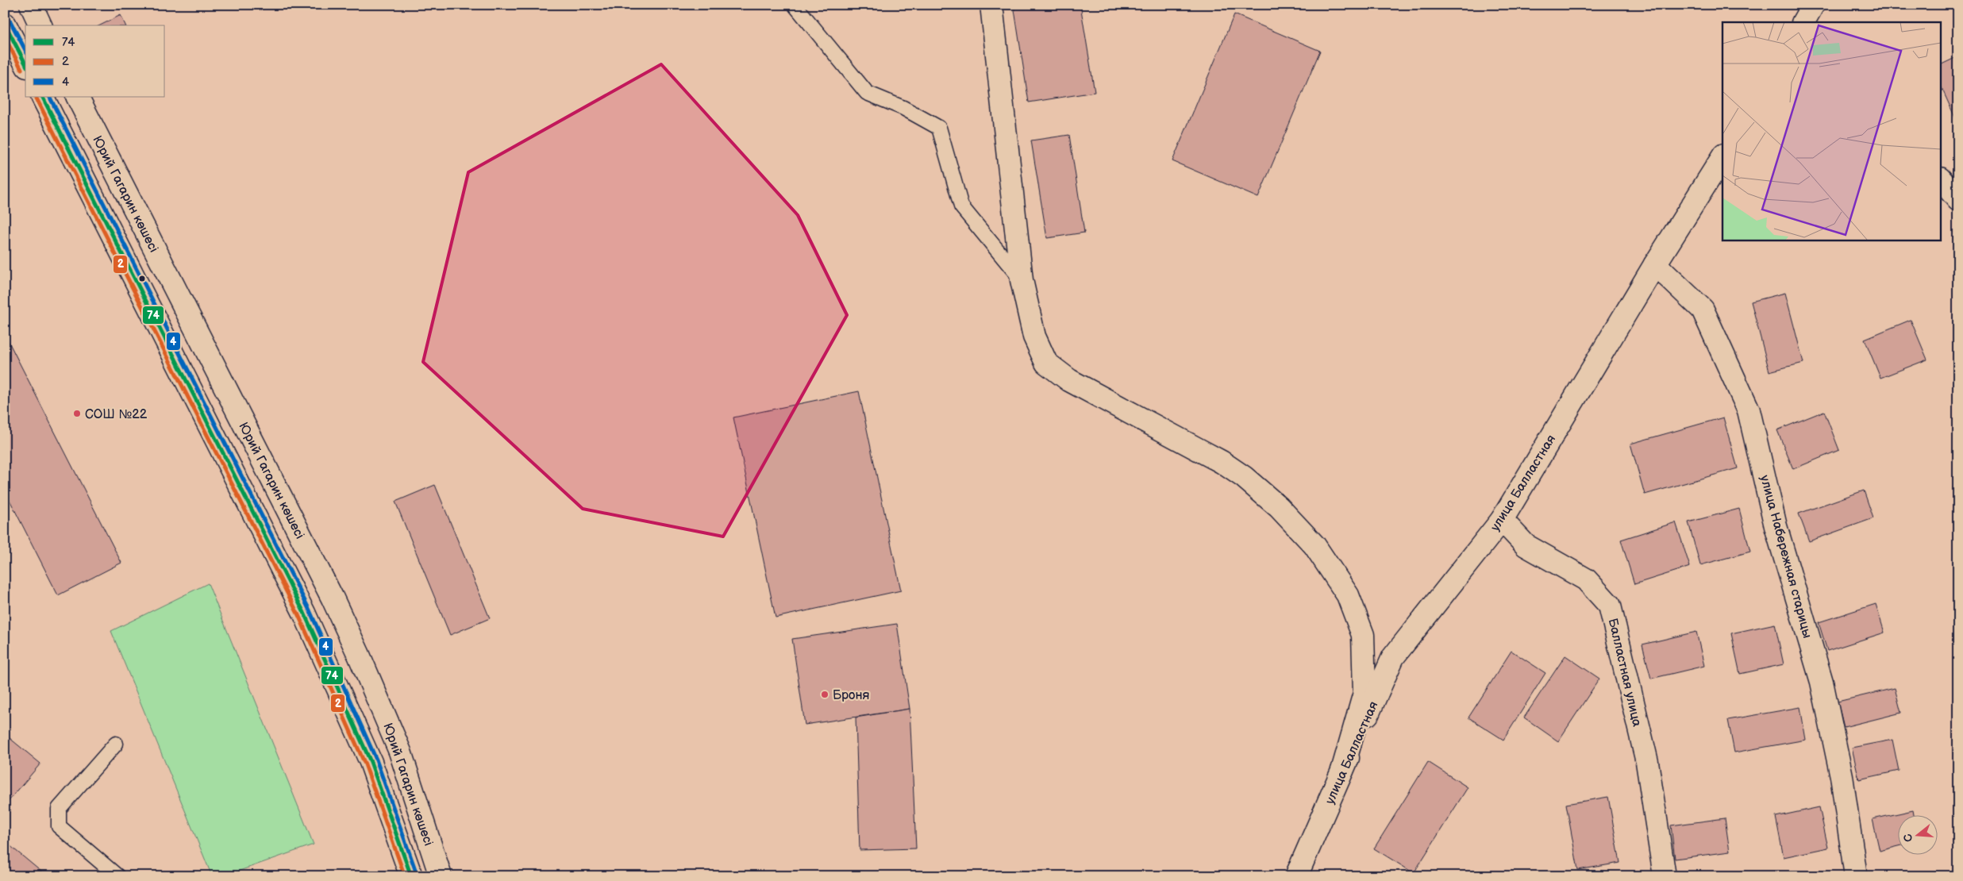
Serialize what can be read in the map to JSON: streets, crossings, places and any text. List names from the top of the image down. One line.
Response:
{"streets":{"street":["Юрий Гагарин көшесі","улица Балластная","улица Набережная старицы","Балластная улица"]},"crossings":[["улица Балластная","улица Набережная старицы"],["улица Балластная","Балластная улица"]],"places":["СОШ №22","Броня"],"lines":["transit line 4","transit line 74","transit line 2"],"legend":["74","2","4"],"north":"left"}
